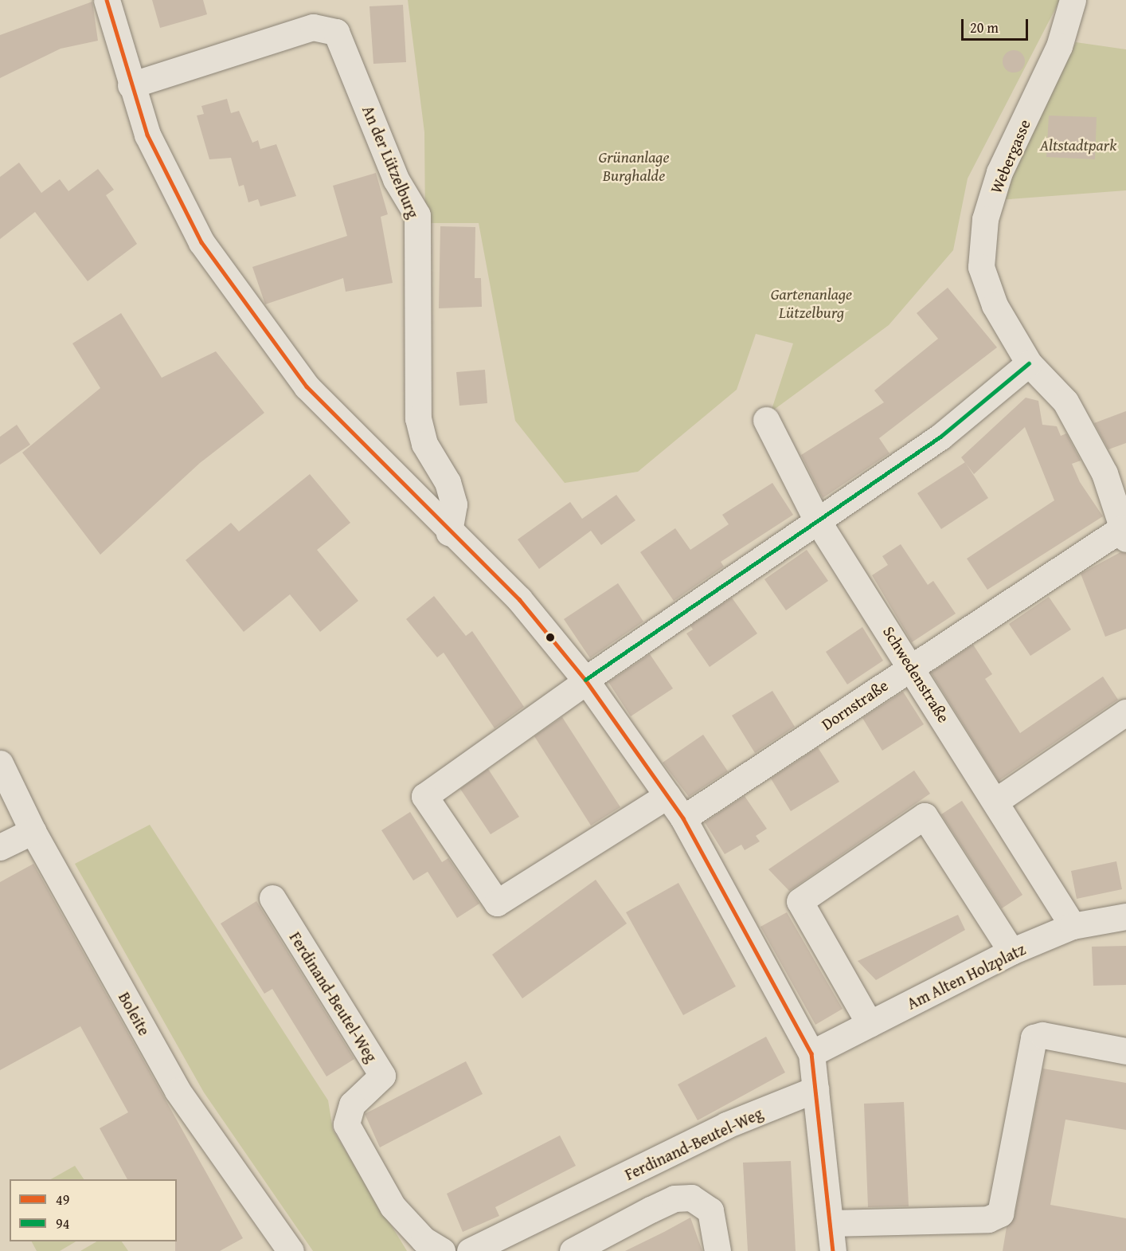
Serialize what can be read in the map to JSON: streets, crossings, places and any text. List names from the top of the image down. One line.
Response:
{"streets":{"street":["Webergasse","An der Lützelburg","Schwedenstraße","Dornstraße","Am Alten Holzplatz","Ferdinand-Beutel-Weg","Boleite"]},"crossings":[["Webergasse","Dornstraße"],["Schwedenstraße","Dornstraße"],["Schwedenstraße","Am Alten Holzplatz"]],"parks":["Altstadtpark","Grünanlage Burghalde","Gartenanlage Lützelburg"],"lines":["transit line 49","transit line 94"],"legend":["49","94"],"scale_bar":"20 m"}
